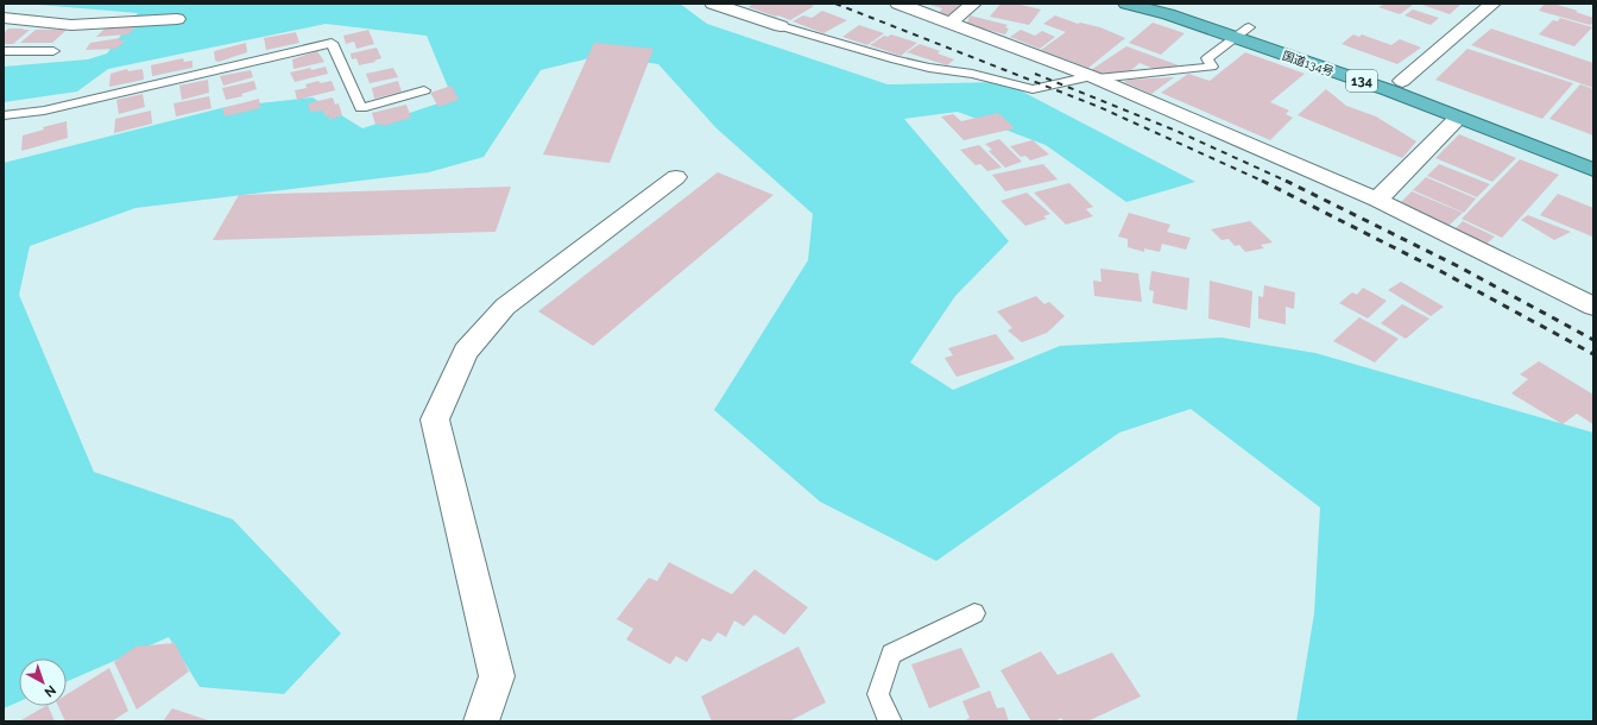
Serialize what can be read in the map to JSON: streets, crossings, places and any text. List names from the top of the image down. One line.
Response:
{"streets":{"highway":["国道134号","134"]},"north":"bottom right"}
